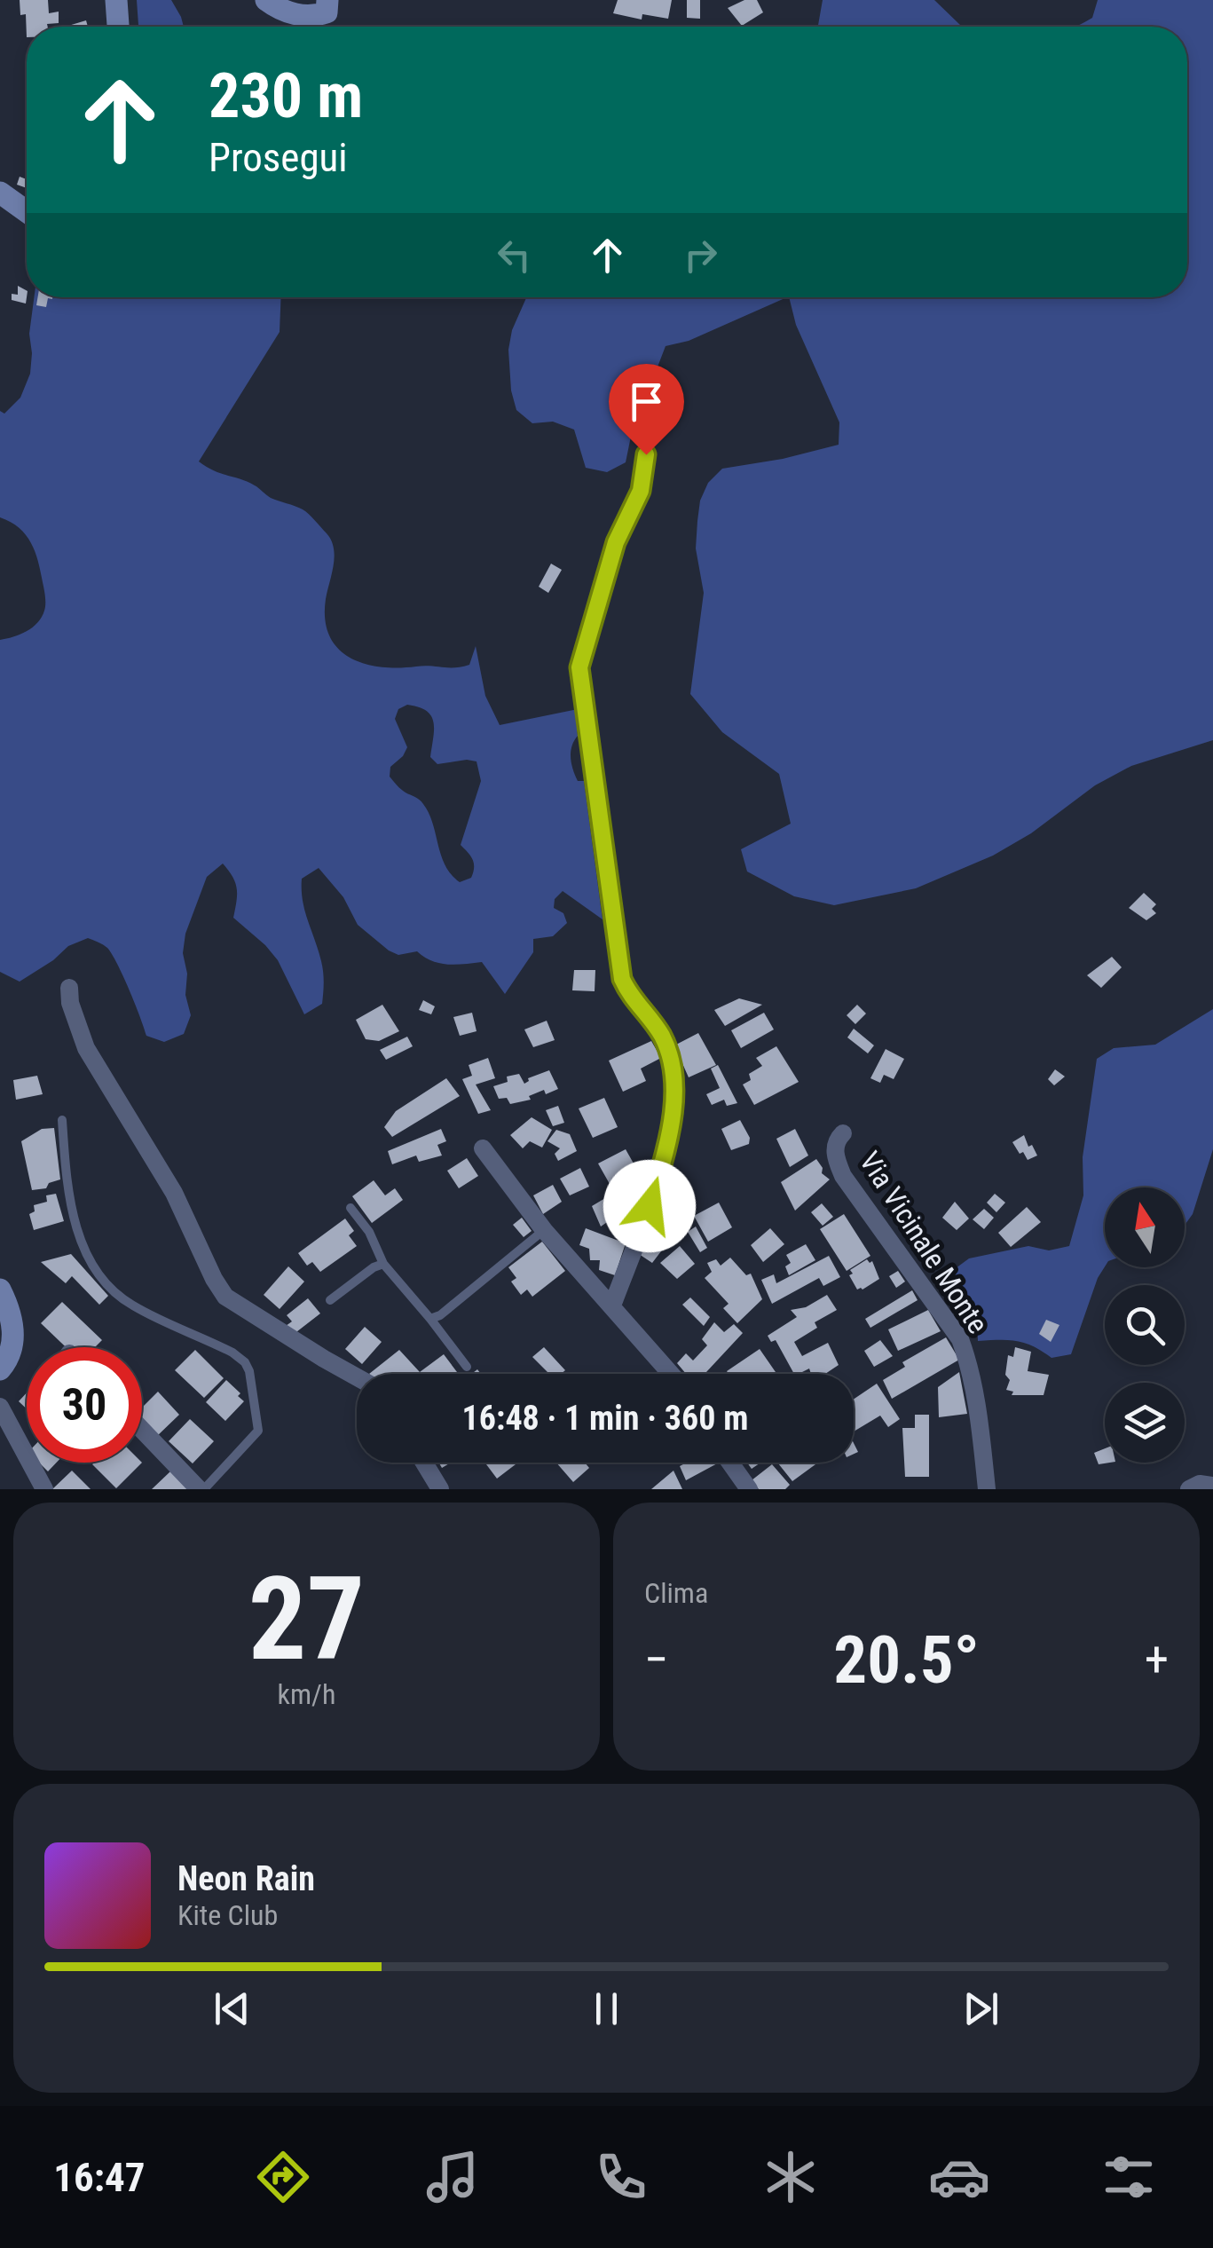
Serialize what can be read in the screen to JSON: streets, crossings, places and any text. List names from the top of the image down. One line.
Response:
{"streets":{"street":["Via Vicinale Monte"]},"north":"top","page":{"turn":["230 m","Prosegui"],"limit":"30","trip":"16:48 · 1 min · 360 m","tile":[["27","km/h"],"Clima"],"heat":["−","20.5°","+"],"song":["Neon Rain","Kite Club"],"tabs":"16:47"}}
